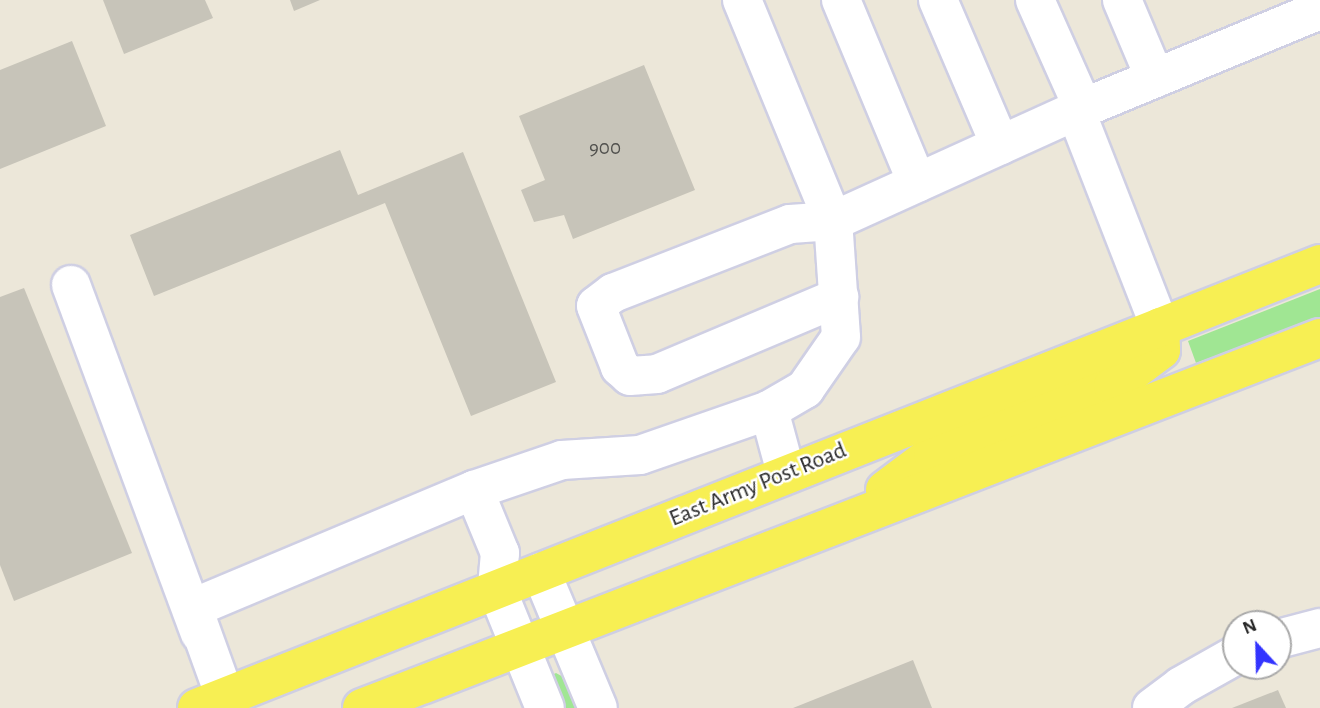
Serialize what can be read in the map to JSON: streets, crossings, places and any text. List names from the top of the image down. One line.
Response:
{"streets":{"main road":["East Army Post Road"]},"house_numbers":["900"],"north":"top"}
